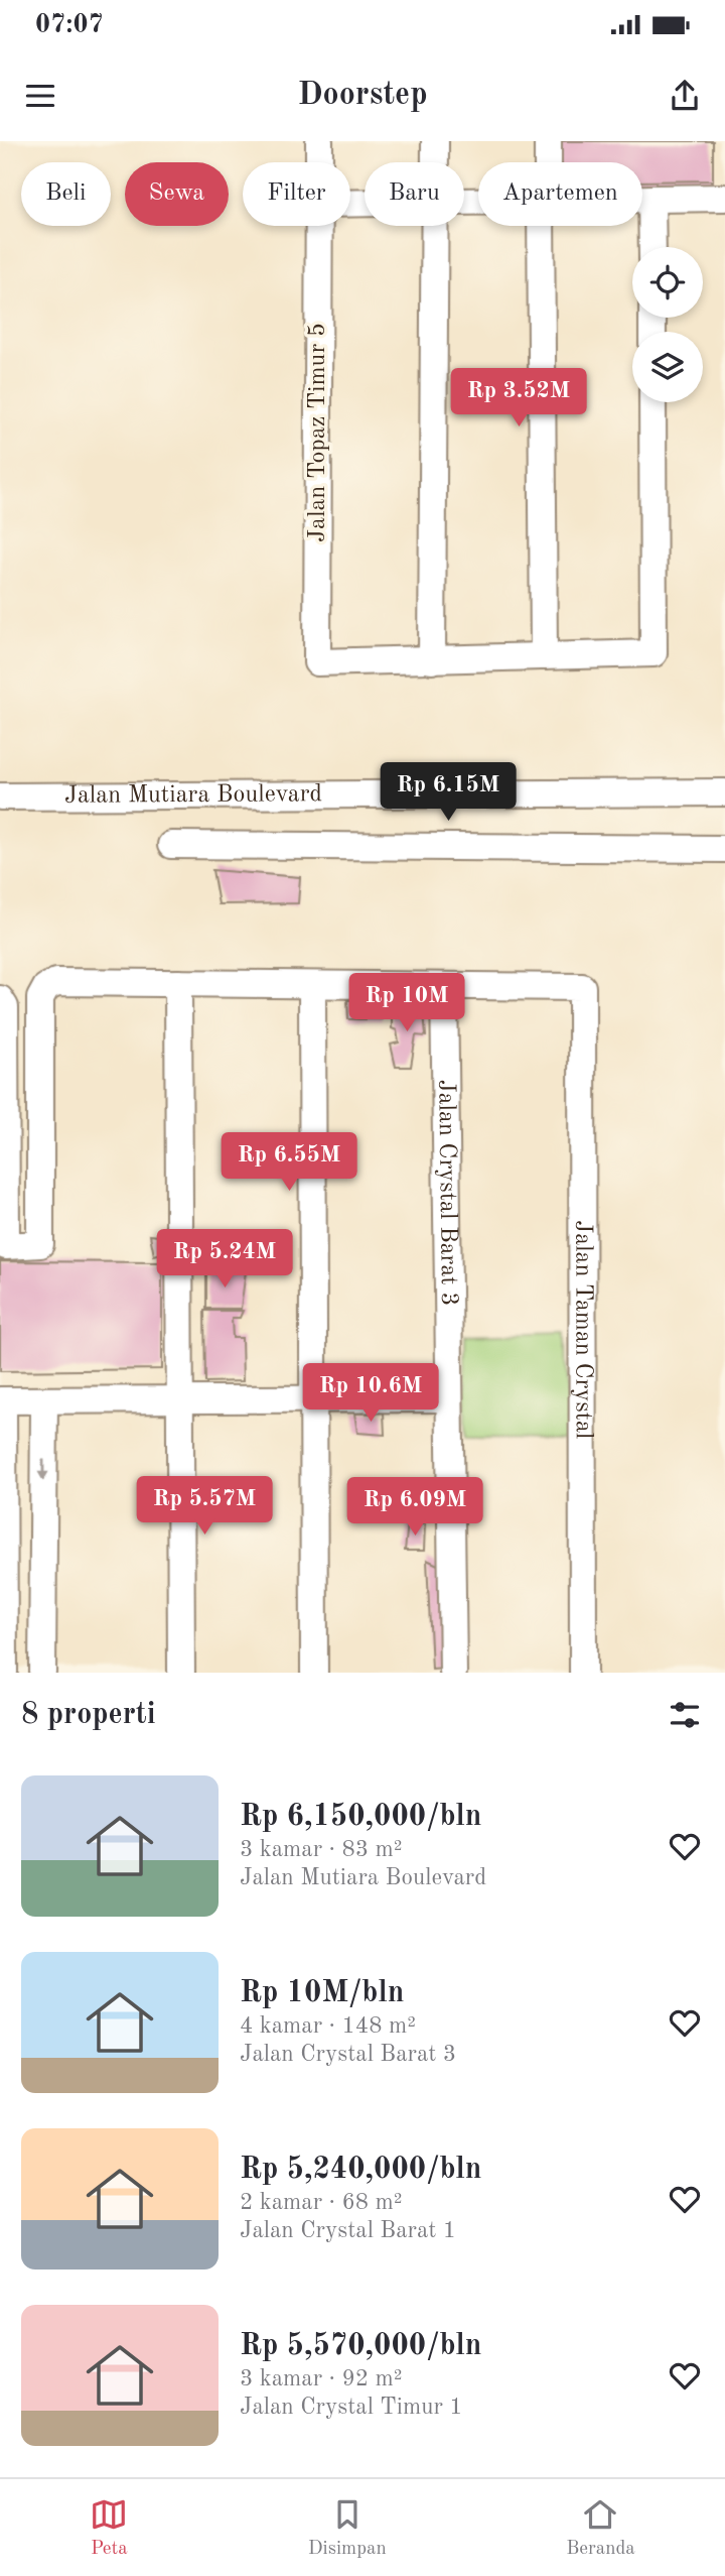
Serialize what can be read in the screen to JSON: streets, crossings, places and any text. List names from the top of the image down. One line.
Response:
{"streets":{"street":["Jalan Topaz Timur 5","Jalan Mutiara Boulevard","Jalan Crystal Barat 3","Jalan Taman Crystal"]},"crossings":[["Jalan Crystal Barat 3","Jalan Taman Crystal"]],"page":{"status":"07:07","header":"Doorstep","chip":["Beli","Sewa","Filter","Baru","Apartemen"],"price":["Rp 3.52M","Rp 6.15M","Rp 10M","Rp 6.55M","Rp 5.24M","Rp 10.6M","Rp 5.57M","Rp 6.09M"],"heading":"8 properti","list":[{"name":"Rp 6,150,000/bln","note":"3 kamar · 83 m² · Jalan Mutiara Boulevard"},{"name":"Rp 10M/bln","note":"4 kamar · 148 m² · Jalan Crystal Barat 3"},{"name":"Rp 5,240,000/bln","note":"2 kamar · 68 m² · Jalan Crystal Barat 1"},{"name":"Rp 5,570,000/bln","note":"3 kamar · 92 m² · Jalan Crystal Timur 1"}],"tabs":["Peta","Disimpan","Beranda"]}}
